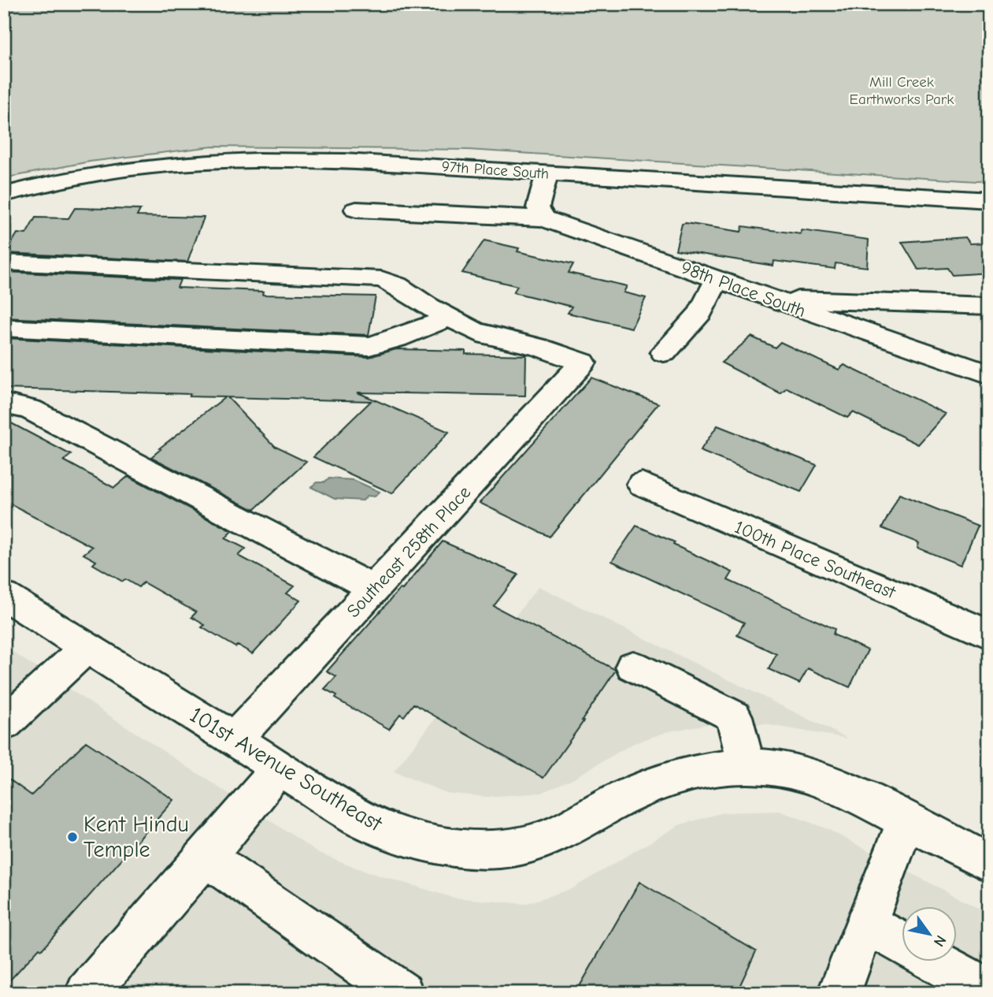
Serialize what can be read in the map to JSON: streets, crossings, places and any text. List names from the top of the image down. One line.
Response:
{"streets":{"street":["97th Place South","98th Place South","Southeast 258th Place","100th Place Southeast","101st Avenue Southeast"]},"crossings":[["Southeast 258th Place","101st Avenue Southeast"]],"parks":["Mill Creek Earthworks Park"],"places":["Kent Hindu Temple"],"north":"bottom right"}
